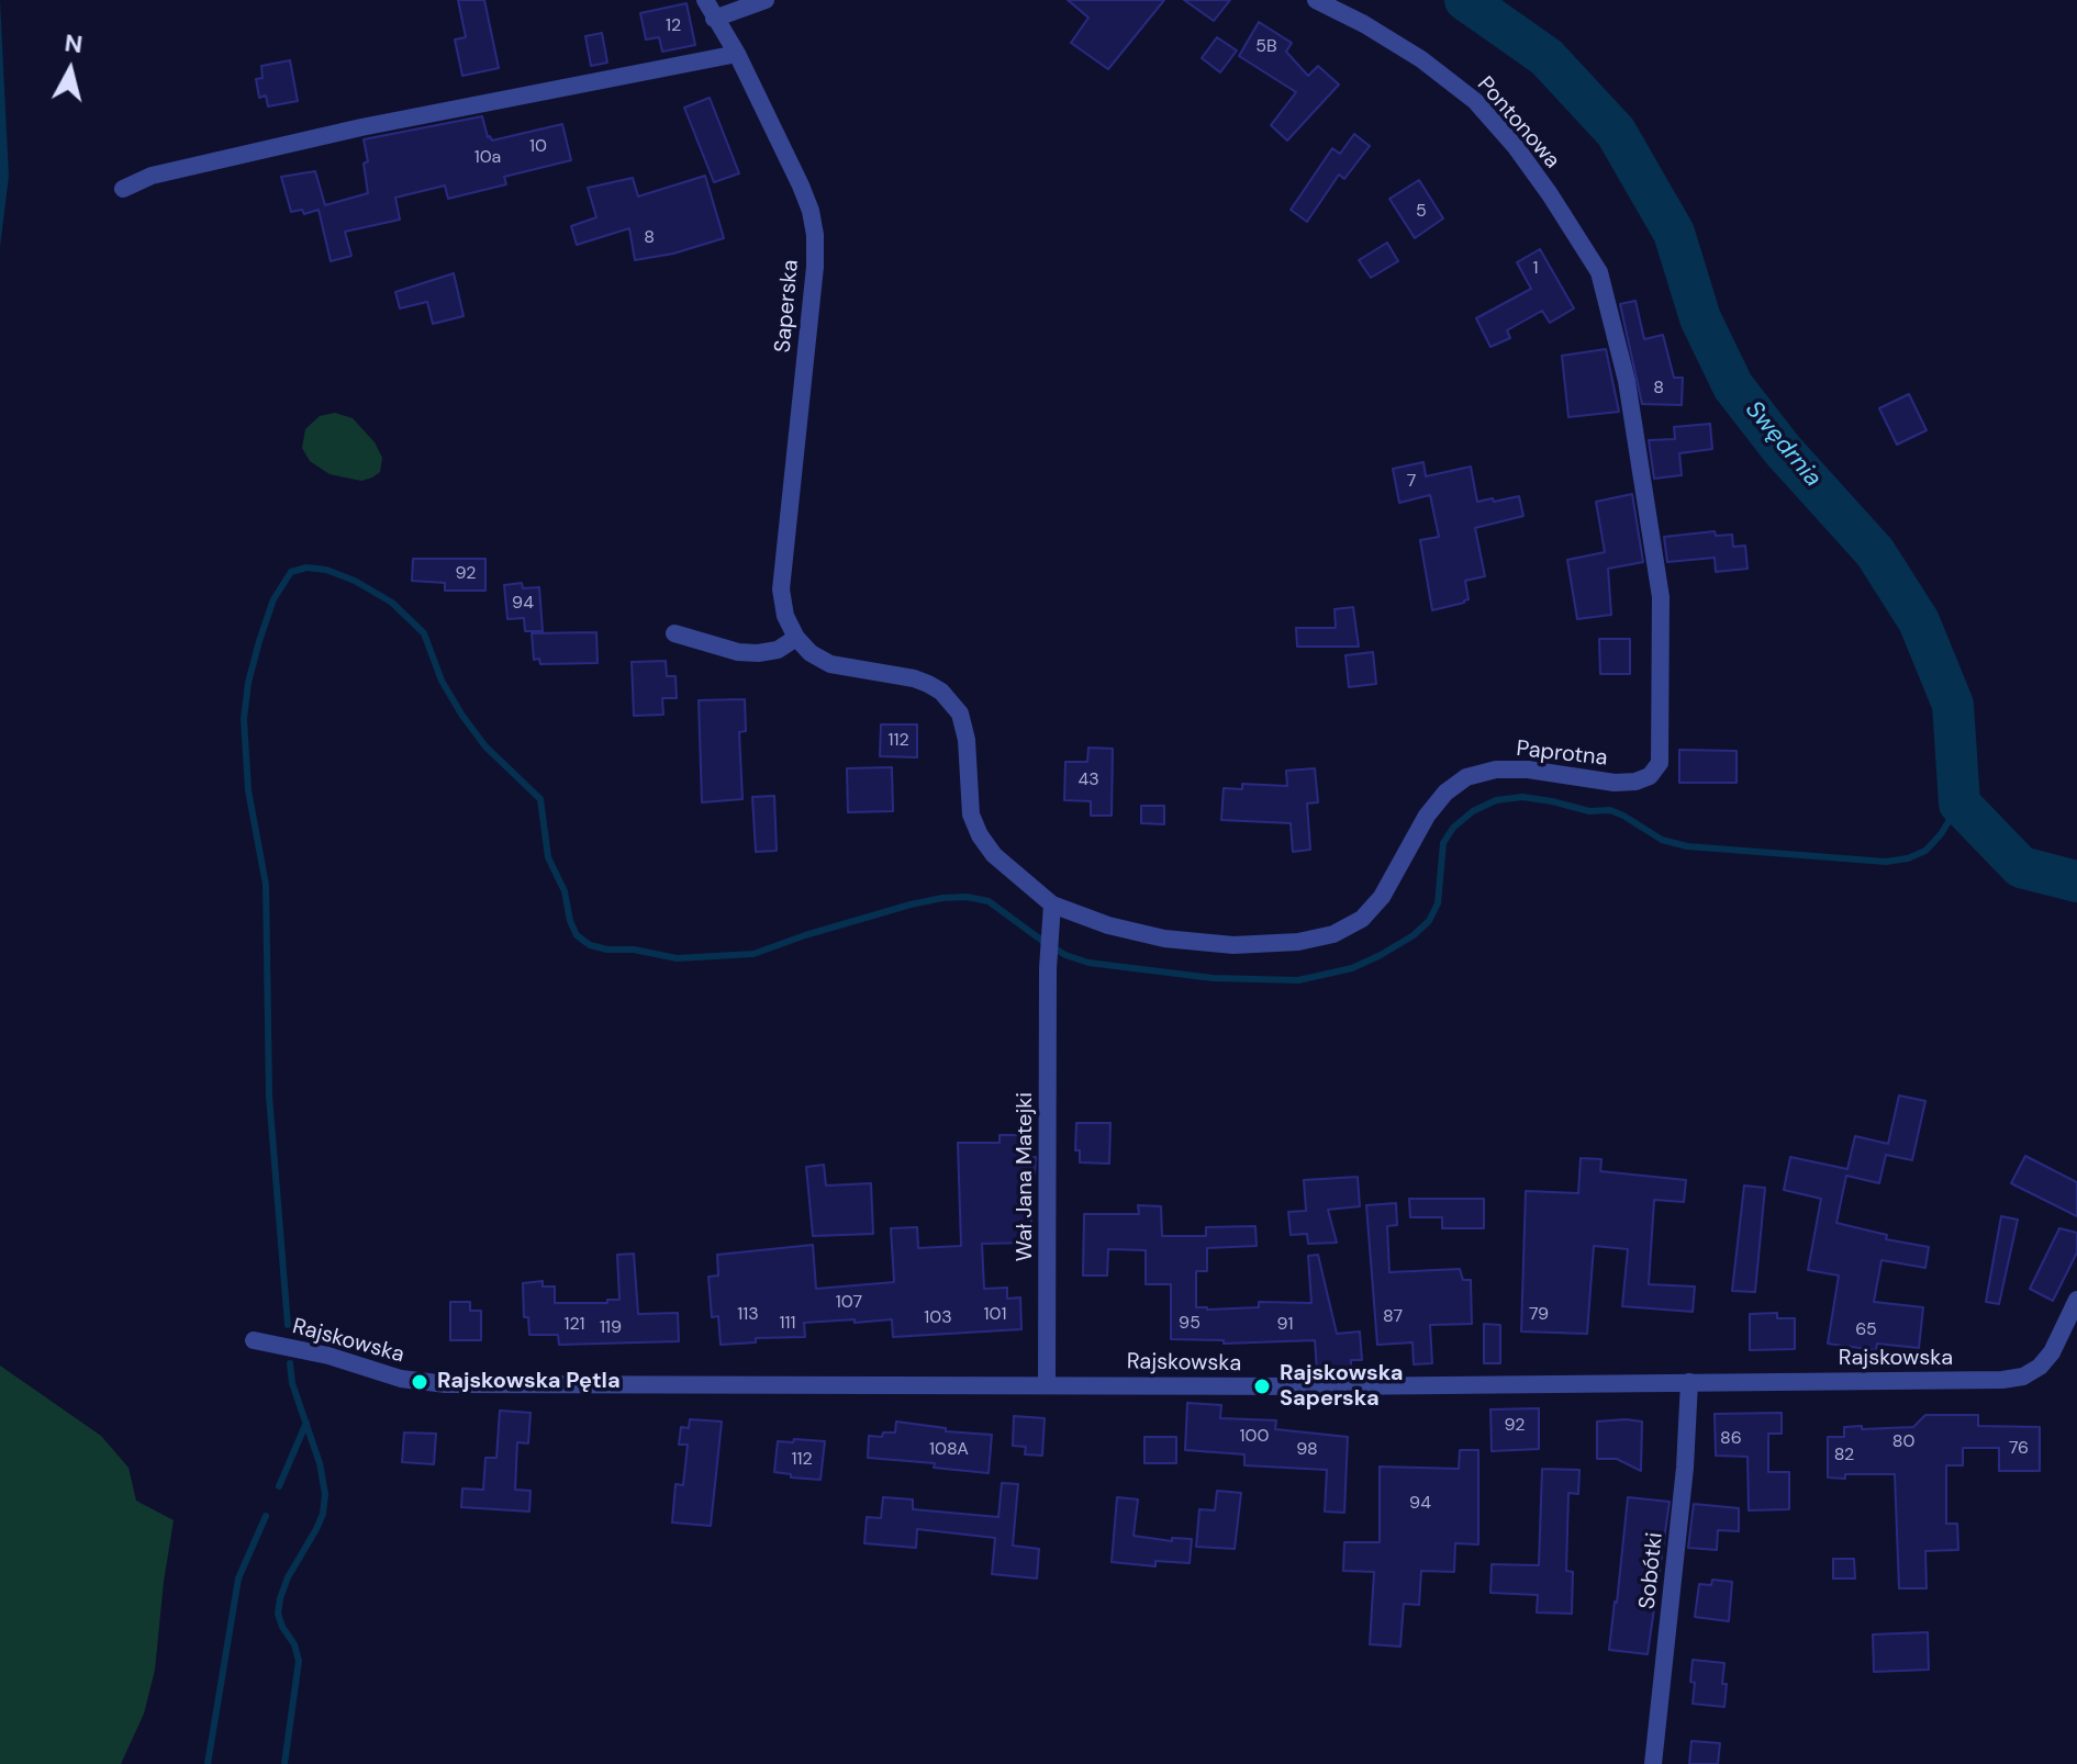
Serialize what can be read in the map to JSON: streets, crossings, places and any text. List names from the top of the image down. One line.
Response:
{"streets":{"street":["Pontonowa","Saperska","Paprotna","Wał Jana Matejki","Rajskowska","Sobótki"]},"crossings":[["Pontonowa","Paprotna"],["Paprotna","Wał Jana Matejki"],["Wał Jana Matejki","Rajskowska"],["Rajskowska","Sobótki"]],"water":["Swędrnia"],"places":["Rajskowska Pętla","Rajskowska Saperska"],"house_numbers":["12","5B","10","10a","5","8","1","8","7","92","94","112","43","107","113","101","79","87","103","111","95","121","91","119","65","92","100","86","80","76","108A","98","82","112","94"],"north":"top"}
